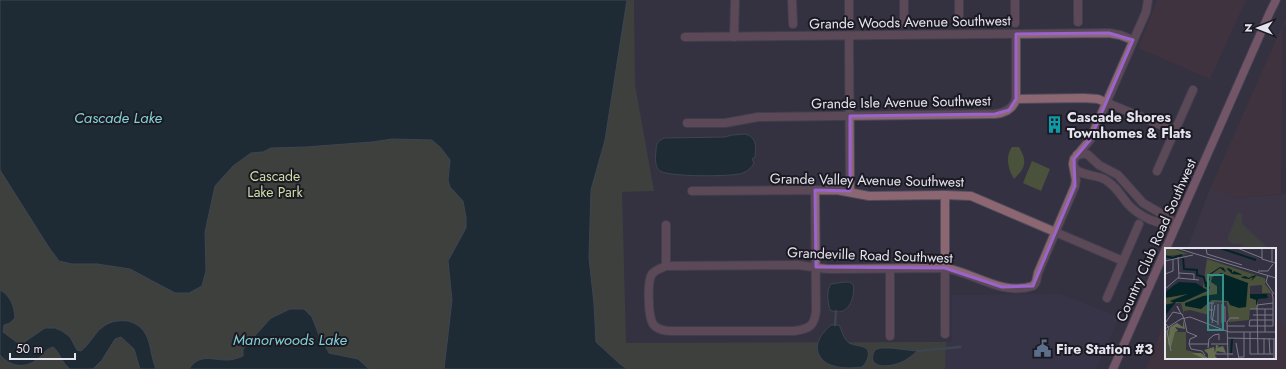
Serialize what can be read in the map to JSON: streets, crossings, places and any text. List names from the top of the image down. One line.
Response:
{"streets":{"main road":["Country Club Road Southwest"],"street":["Grande Woods Avenue Southwest","Grande Isle Avenue Southwest","Grande Valley Avenue Southwest","Grandeville Road Southwest"]},"crossings":[["Grande Woods Avenue Southwest","Grandeville Road Southwest"],["Grande Valley Avenue Southwest","Grandeville Road Southwest"]],"water":["Cascade Lake","Manorwoods Lake"],"parks":["Cascade Lake Park"],"places":{"building":["Cascade Shores Townhomes & Flats"],"public building":["Fire Station #3"]},"scale_bar":"50 m","north":"left"}
